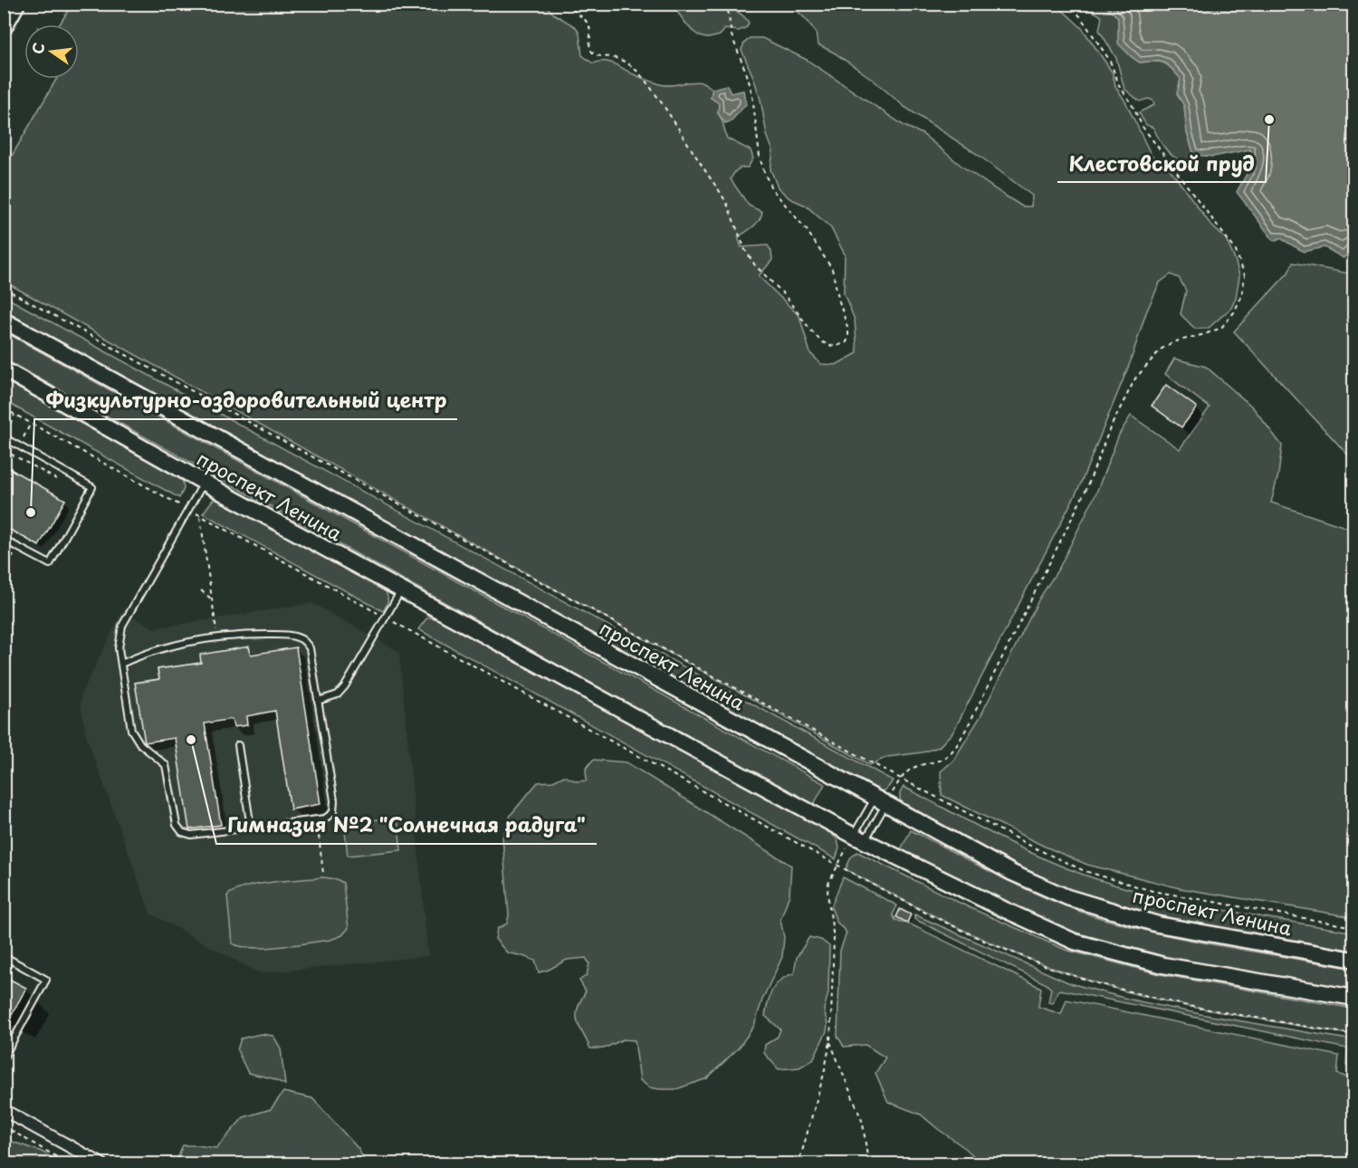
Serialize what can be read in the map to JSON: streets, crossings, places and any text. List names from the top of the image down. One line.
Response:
{"streets":{"street":["проспект Ленина"]},"places":["Клестовской пруд","Физкультурно-оздоровительный центр","Гимназия №2 \"Солнечная радуга\""],"north":"left"}
